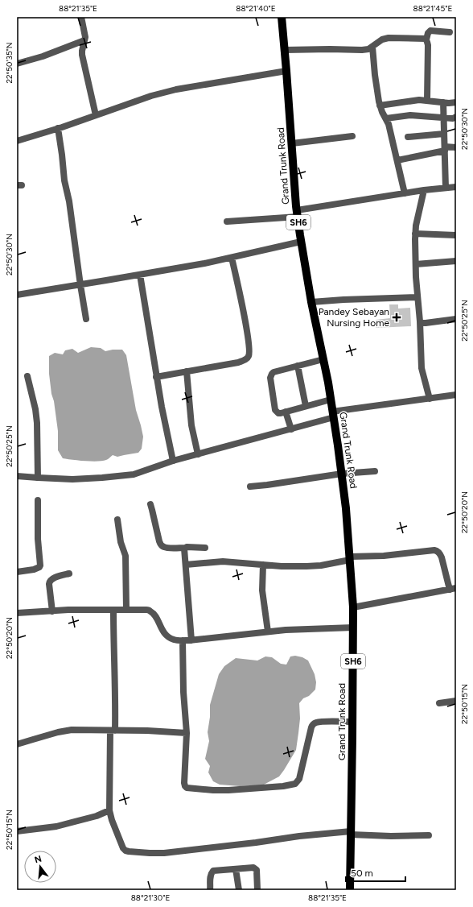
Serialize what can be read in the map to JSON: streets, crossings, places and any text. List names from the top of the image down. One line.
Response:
{"streets":{"main road":["Grand Trunk Road","SH6"]},"places":{"health":["Pandey Sebayan Nursing Home"]},"scale_bar":"50 m","north":"top","coordinates":["88°21'35\"E","88°21'40\"E","88°21'45\"E","22°50'35\"N","22°50'30\"N","22°50'25\"N","22°50'20\"N","22°50'15\"N","88°21'30\"E"]}
